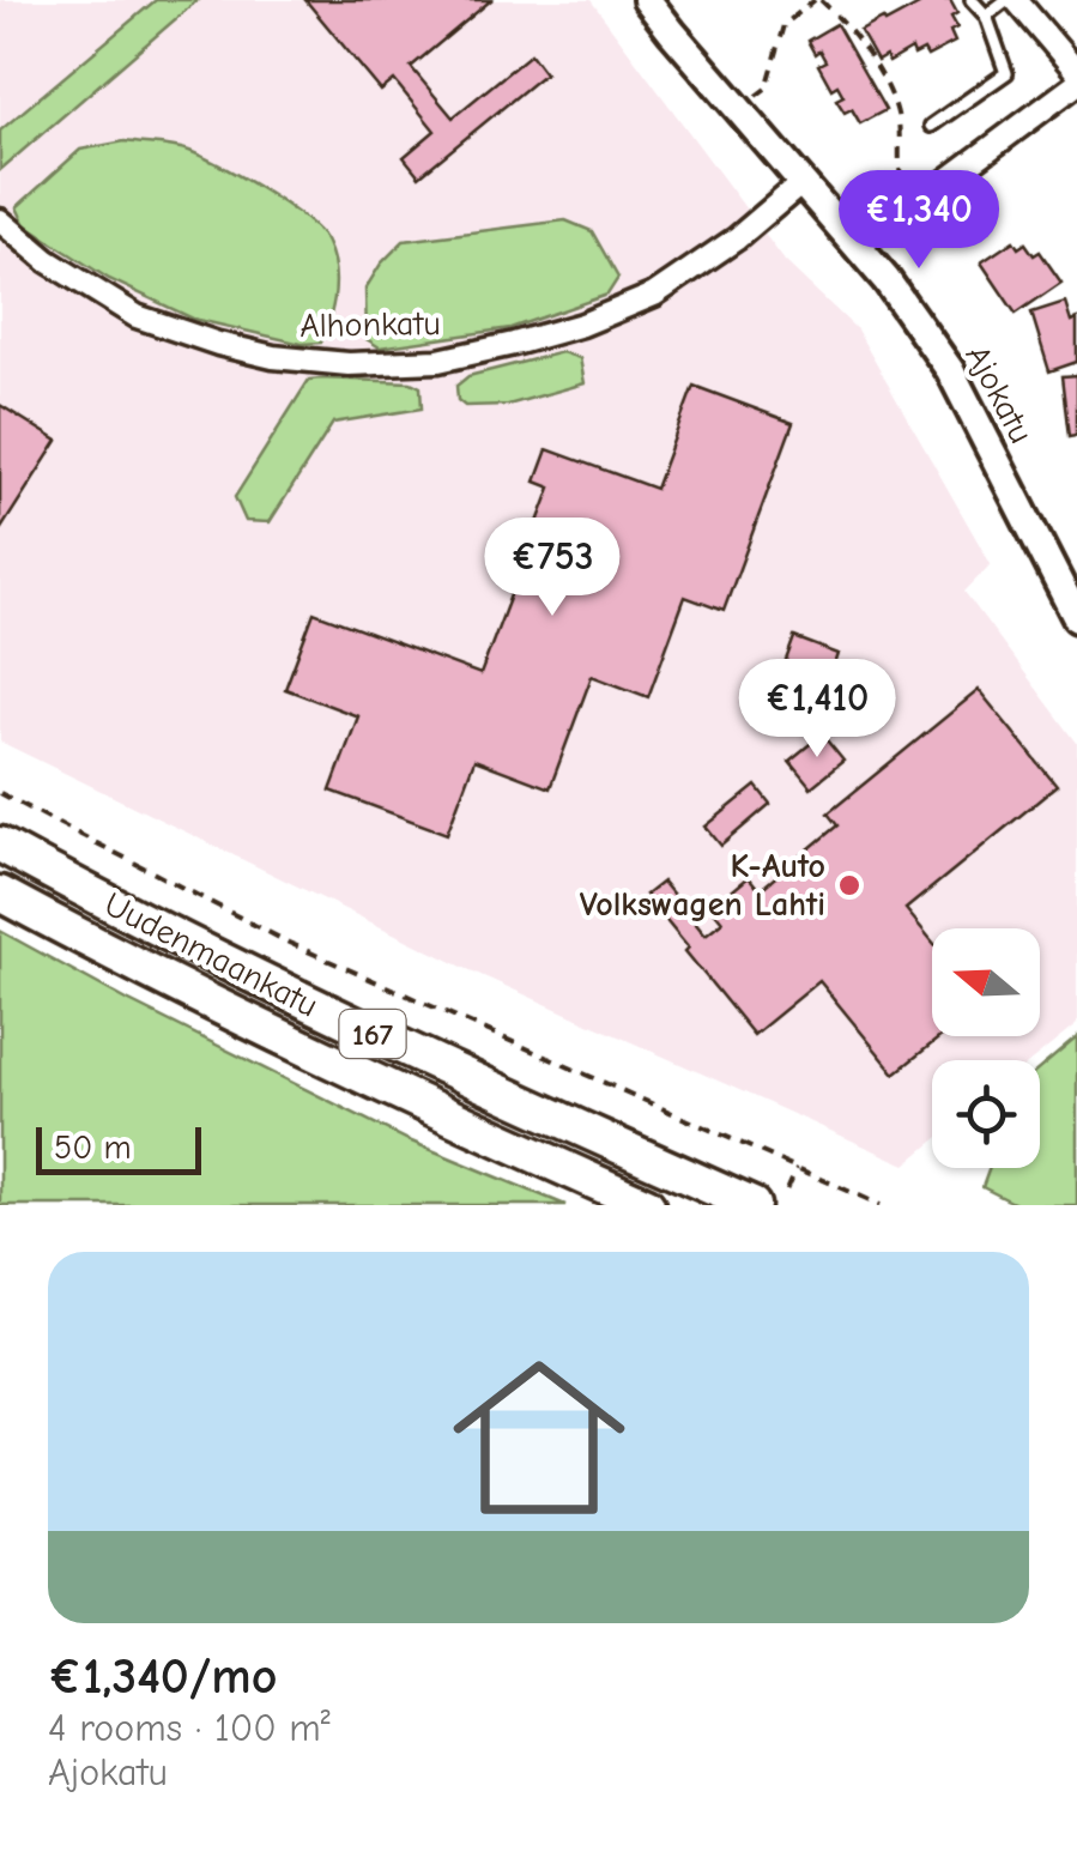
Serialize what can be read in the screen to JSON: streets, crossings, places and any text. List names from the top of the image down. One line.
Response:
{"streets":{"main road":["Uudenmaankatu","167"],"street":["Alhonkatu","Ajokatu"]},"crossings":[["Alhonkatu","Ajokatu"]],"places":["K-Auto Volkswagen Lahti"],"scale_bar":"50 m","north":"left","page":{"price":["€1,340","€753","€1,410"],"scale":"50 m","list":[{"name":"€1,340/mo","note":"4 rooms · 100 m² · Ajokatu"}]}}
